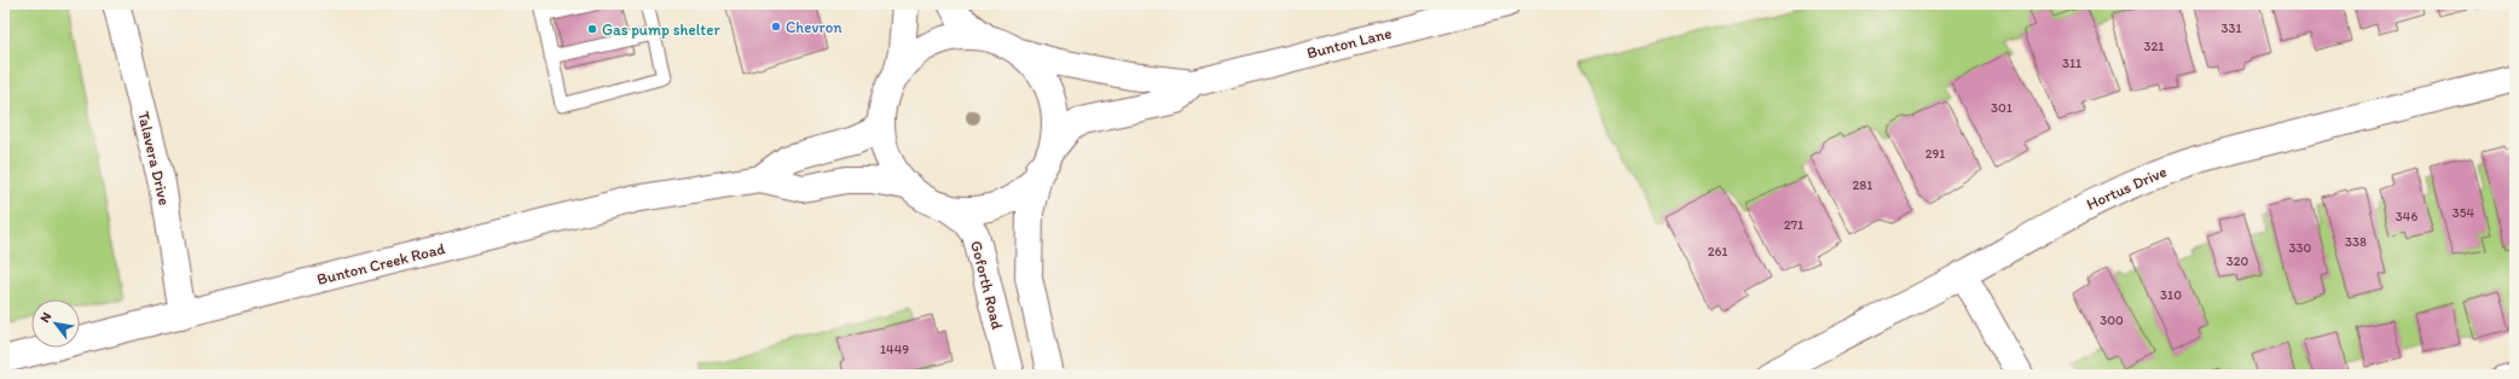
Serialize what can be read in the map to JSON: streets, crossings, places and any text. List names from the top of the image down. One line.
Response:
{"streets":{"street":["Bunton Lane","Talavera Drive","Hortus Drive","Bunton Creek Road","Goforth Road"]},"crossings":[["Talavera Drive","Bunton Creek Road"]],"places":["Chevron","Gas pump shelter"],"house_numbers":["331","321","311","301","291","281","354","346","271","338","330","261","320","310","300","1449"],"north":"top left"}
